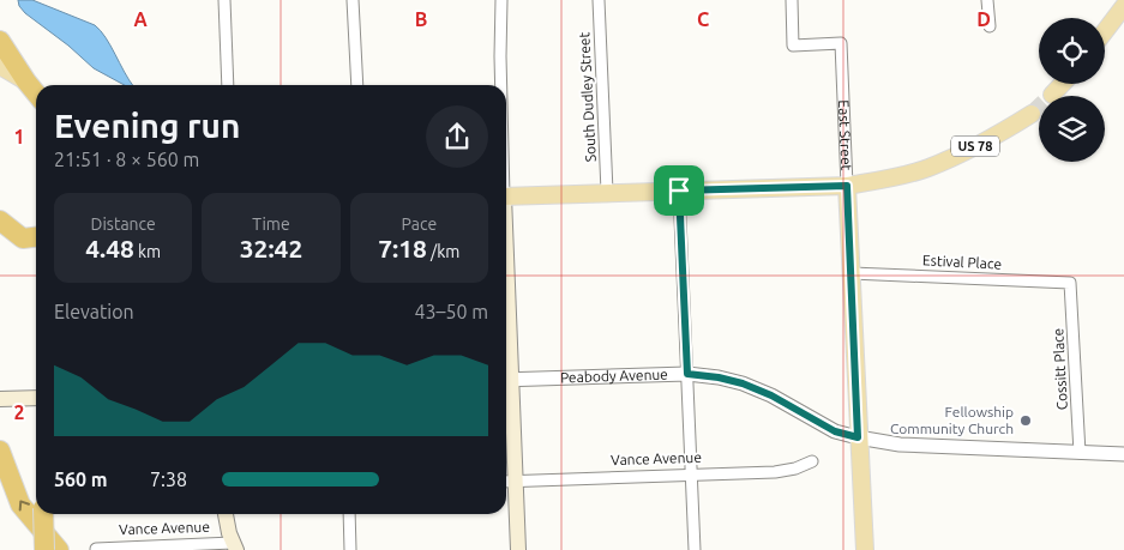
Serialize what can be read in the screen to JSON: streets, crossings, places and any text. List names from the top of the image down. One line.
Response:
{"streets":{"main road":["East Street","US 78"],"street":["South Dudley Street","Estival Place","Cossitt Place","Peabody Avenue","Vance Avenue"]},"crossings":[["South Dudley Street","US 78"],["East Street","US 78"],["East Street","Estival Place"],["East Street","Peabody Avenue"],["Estival Place","Cossitt Place"]],"places":["Fellowship Community Church"],"page":{"heading":["Evening run","21:51 · 8 × 560 m"],"stats":[["Distance","4.48 km"],["Time","32:42"],["Pace","7:18 /km"]],"chart":["Elevation","43–50 m"],"list":[{"name":"560 m","note":"7:38"}]},"grid":{"columns":["A","B","C","D"],"rows":["1","2"]}}
